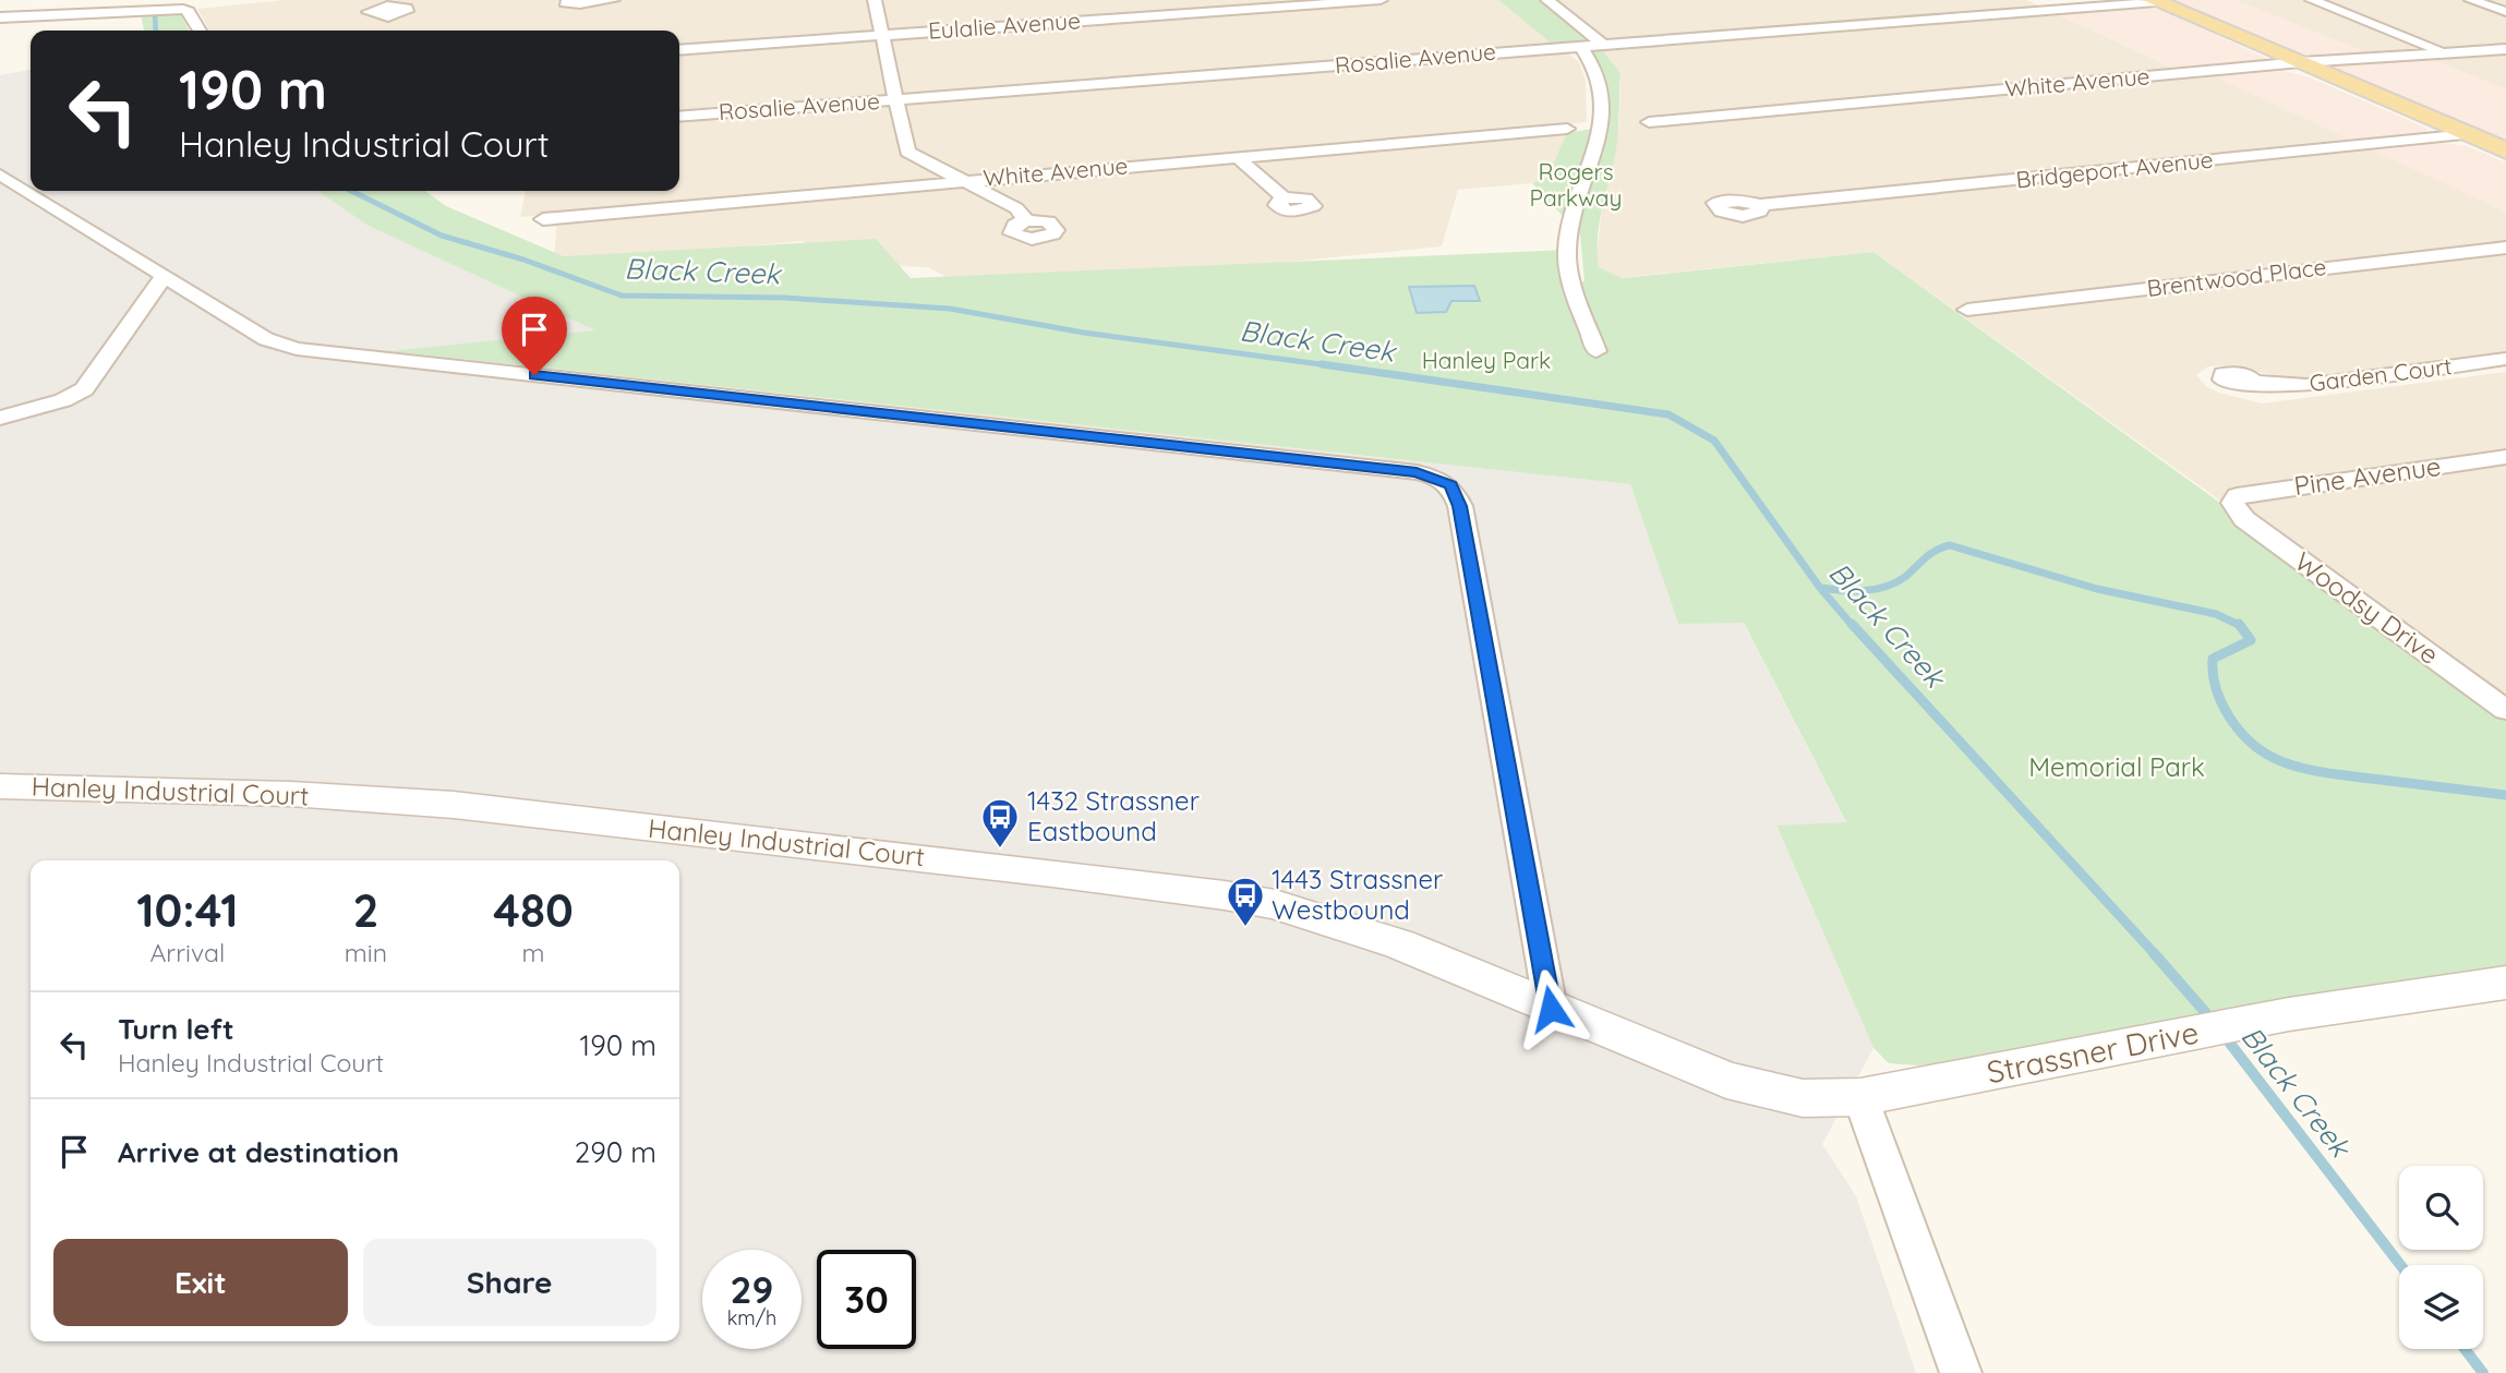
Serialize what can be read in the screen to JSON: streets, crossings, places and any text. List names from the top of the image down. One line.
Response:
{"streets":{"street":["Eulalie Avenue","Rosalie Avenue","White Avenue","Bridgeport Avenue","Brentwood Place","Garden Court","Pine Avenue","Woodsy Drive","Hanley Industrial Court","Strassner Drive"]},"crossings":[["Pine Avenue","Woodsy Drive"],["Hanley Industrial Court","Strassner Drive"]],"water":["Black Creek"],"parks":["Rogers Parkway","Hanley Park","Memorial Park"],"places":{"bus stop":["1432 Strassner Eastbound","1443 Strassner Westbound"]},"page":{"turn":["190 m","Hanley Industrial Court"],"eta":["10:41","Arrival","2","min","480","m"],"list":[{"name":"Turn left","note":"Hanley Industrial Court","value":"190 m"},{"name":"Arrive at destination","value":"290 m"}],"buttons":["Exit","Share"],"speed":"29 km/h","limit":"30"}}
